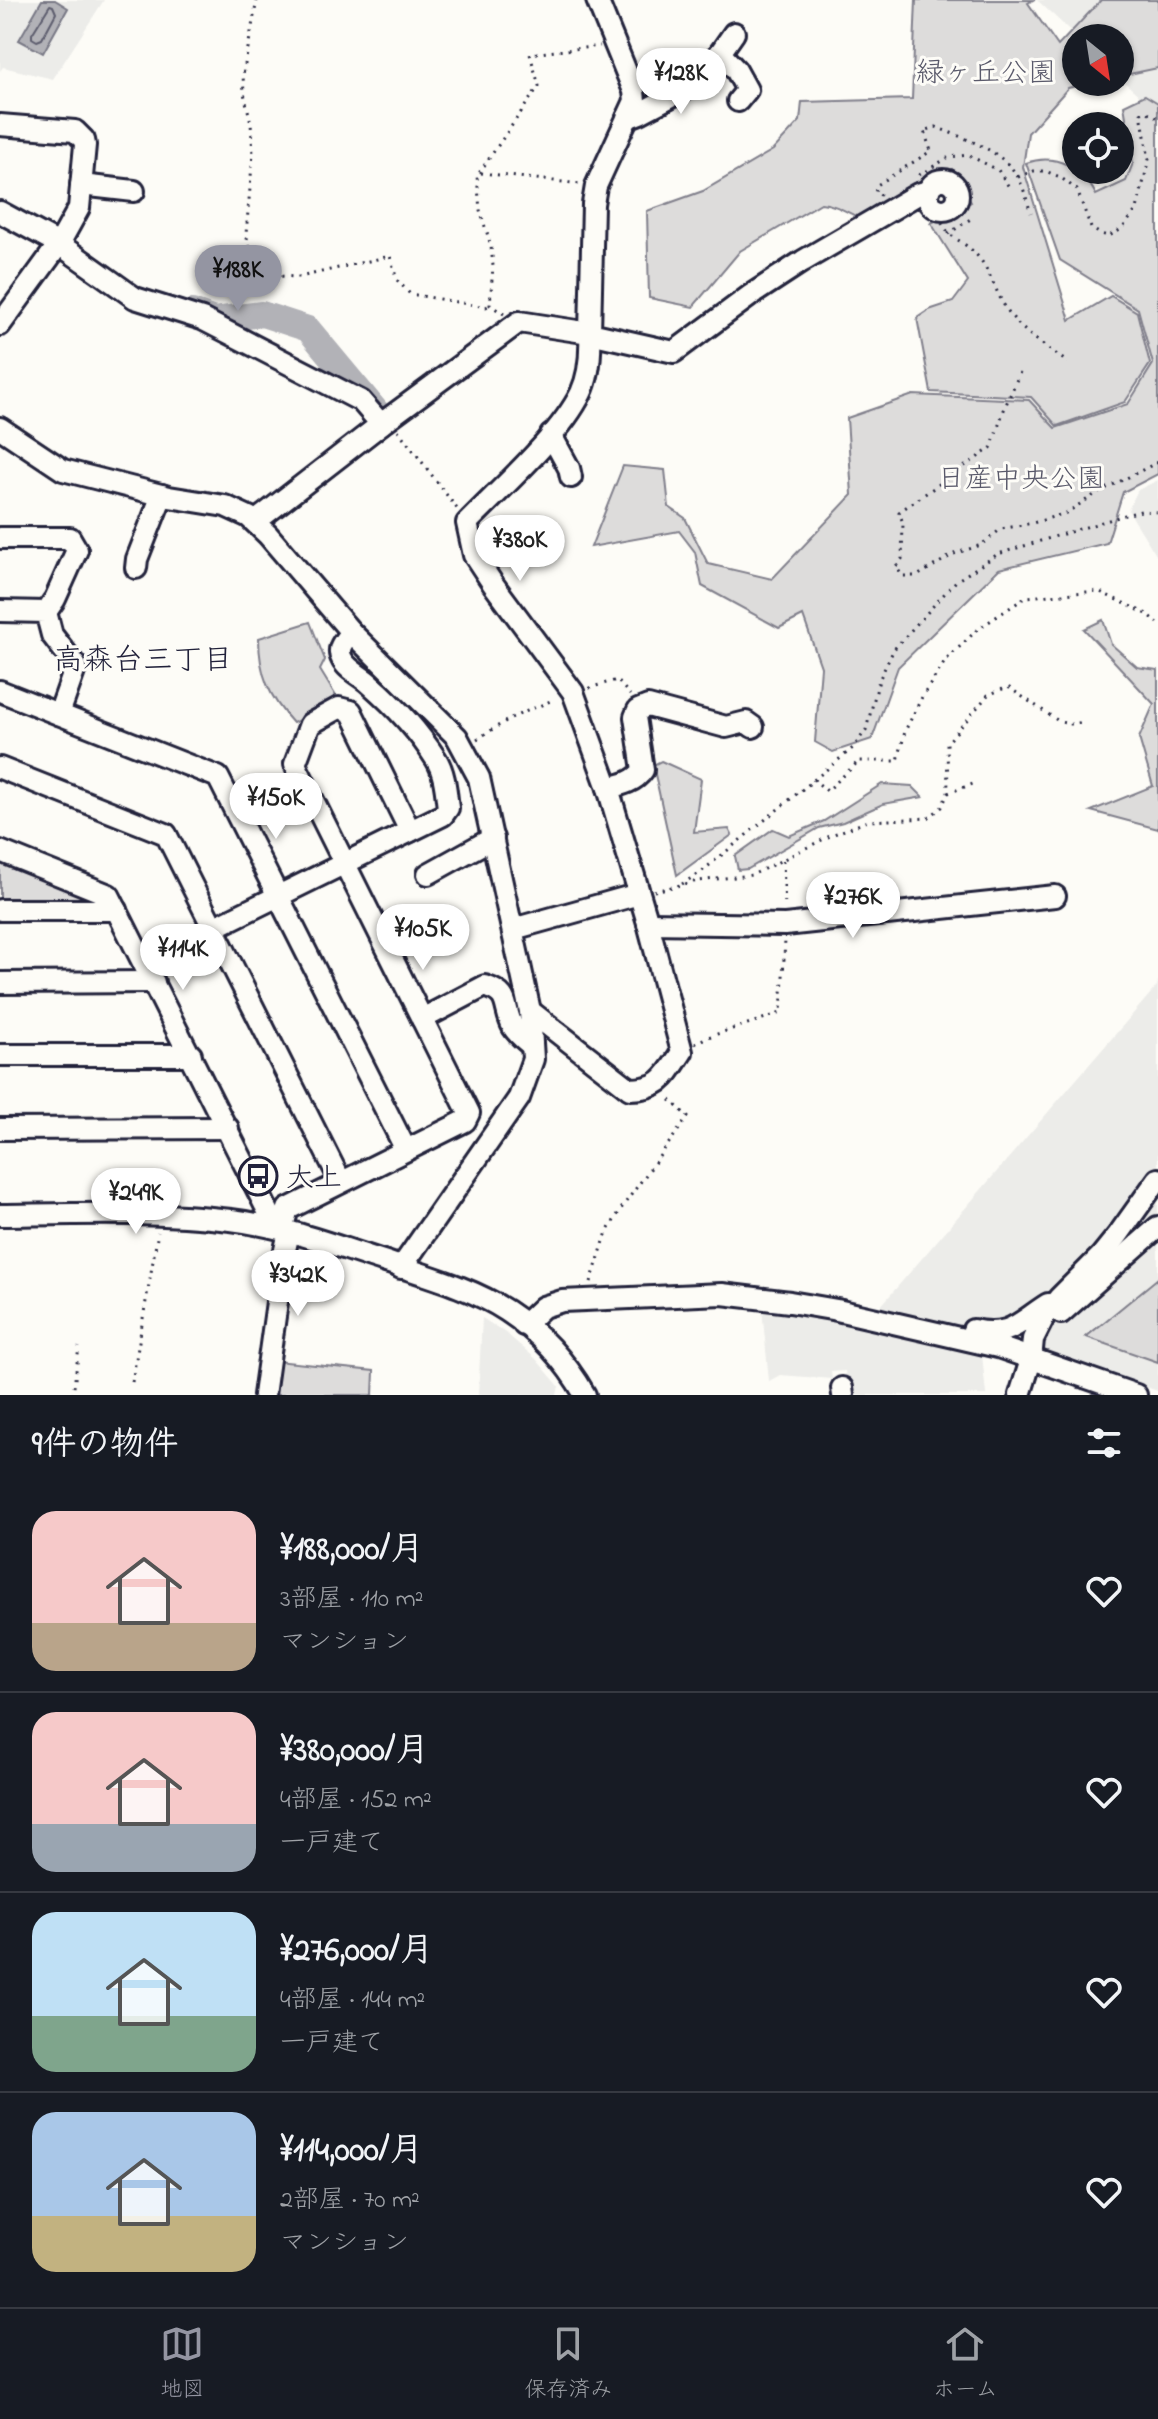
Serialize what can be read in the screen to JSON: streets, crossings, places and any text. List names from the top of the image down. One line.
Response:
{"districts":["高森台三丁目"],"parks":["緑ヶ丘公園","日産中央公園"],"places":{"bus stop":["大上"]},"north":"bottom right","page":{"price":["¥128K","¥188K","¥380K","¥150K","¥276K","¥105K","¥114K","¥249K","¥342K"],"heading":"9件の物件","list":[{"name":"¥188,000/月","note":"3部屋 · 110 m² · マンション"},{"name":"¥380,000/月","note":"4部屋 · 152 m² · 一戸建て"},{"name":"¥276,000/月","note":"4部屋 · 144 m² · 一戸建て"},{"name":"¥114,000/月","note":"2部屋 · 70 m² · マンション"}],"tabs":["地図","保存済み","ホーム"]}}
